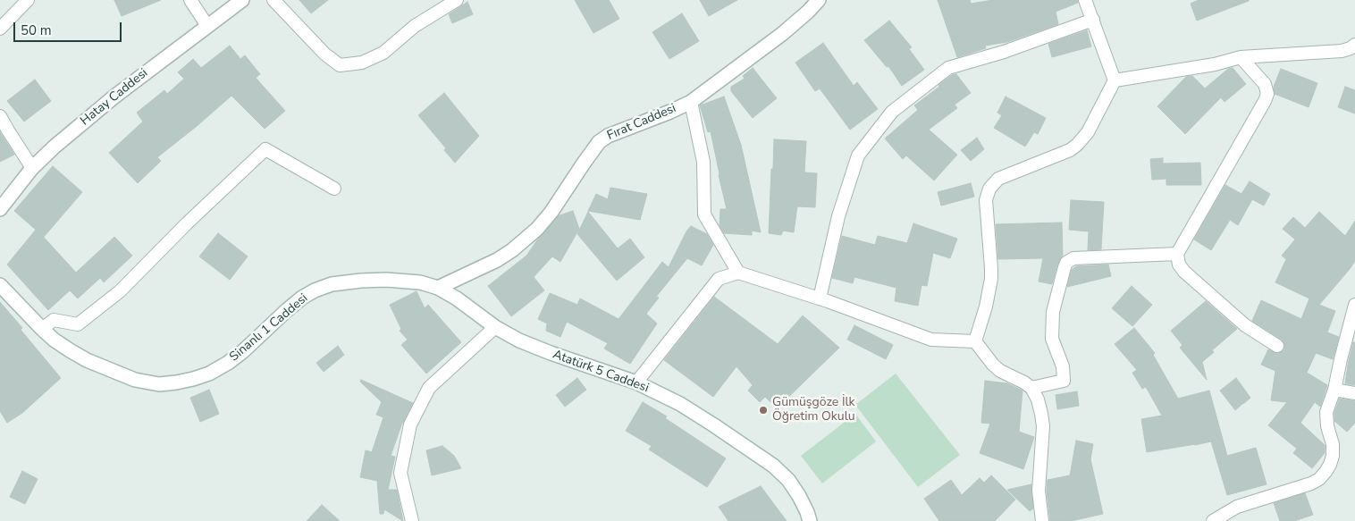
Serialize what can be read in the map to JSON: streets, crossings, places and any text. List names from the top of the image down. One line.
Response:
{"streets":{"main road":["Hatay Caddesi","Fırat Caddesi","Sinanlı 1 Caddesi","Atatürk 5 Caddesi"]},"crossings":[["Fırat Caddesi","Sinanlı 1 Caddesi"],["Fırat Caddesi","Atatürk 5 Caddesi"],["Sinanlı 1 Caddesi","Atatürk 5 Caddesi"]],"places":["Gümüşgöze İlk Öğretim Okulu"],"scale_bar":"50 m"}
